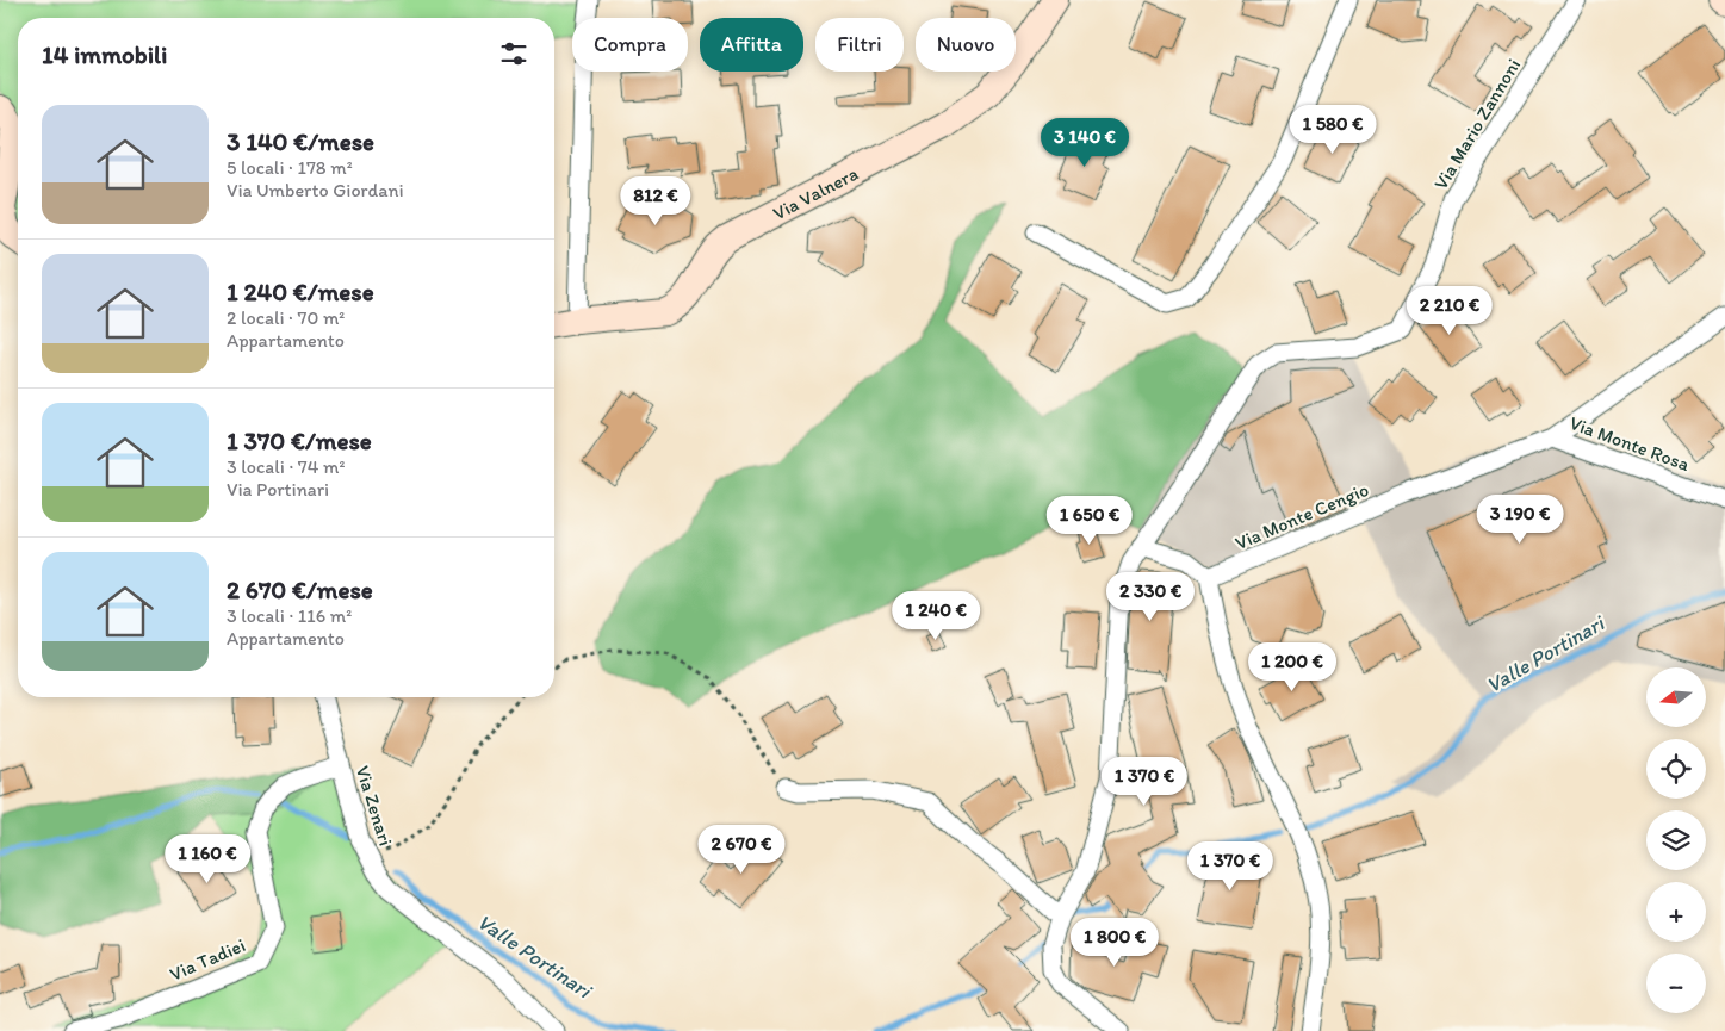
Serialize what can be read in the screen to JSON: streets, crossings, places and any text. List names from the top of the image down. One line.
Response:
{"streets":{"street":["Via Mario Zannoni","Via Valnera","Via Monte Rosa","Via Monte Cengio","Via Zenari","Via Tadiei"]},"crossings":[["Via Monte Rosa","Via Monte Cengio"],["Via Zenari","Via Tadiei"]],"water":["Valle Portinari"],"north":"left","page":{"chip":["Compra","Affitta","Filtri","Nuovo"],"heading":"14 immobili","list":[{"name":"3 140 €/mese","note":"5 locali · 178 m² · Via Umberto Giordani"},{"name":"1 240 €/mese","note":"2 locali · 70 m² · Appartamento"},{"name":"1 370 €/mese","note":"3 locali · 74 m² · Via Portinari"},{"name":"2 670 €/mese","note":"3 locali · 116 m² · Appartamento"}],"price":["1 580 €","3 140 €","812 €","2 210 €","3 190 €","1 650 €","2 330 €","1 240 €","1 200 €","1 370 €","2 670 €","1 160 €","1 370 €","1 800 €"],"map_buttons":["+","−"]}}
